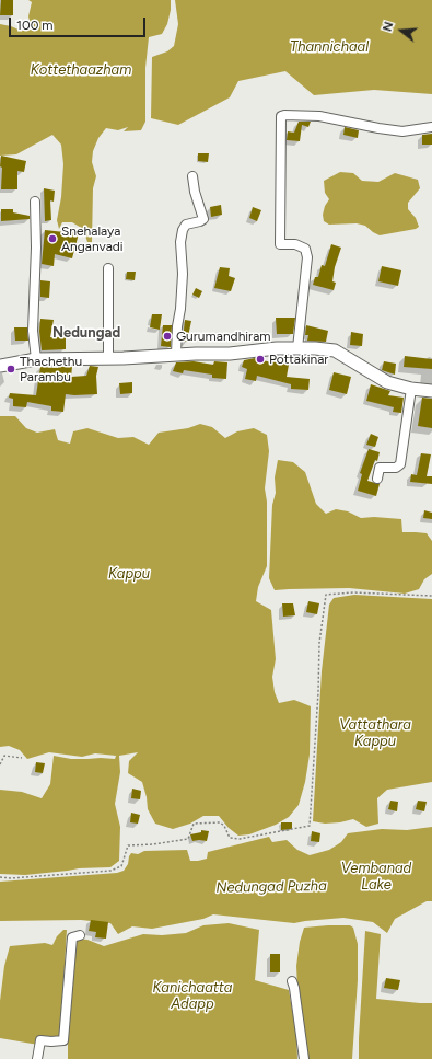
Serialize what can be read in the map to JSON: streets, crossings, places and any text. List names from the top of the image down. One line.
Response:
{"districts":["Nedungad"],"water":["Thannichaal","Kottethaazham","Kappu","Vattathara Kappu","Vembanad Lake","Nedungad Puzha","Kanichaatta Adapp"],"places":["Snehalaya Anganvadi","Gurumandhiram","Pottakinar","Thachethu Parambu"],"scale_bar":"100 m","north":"left"}
